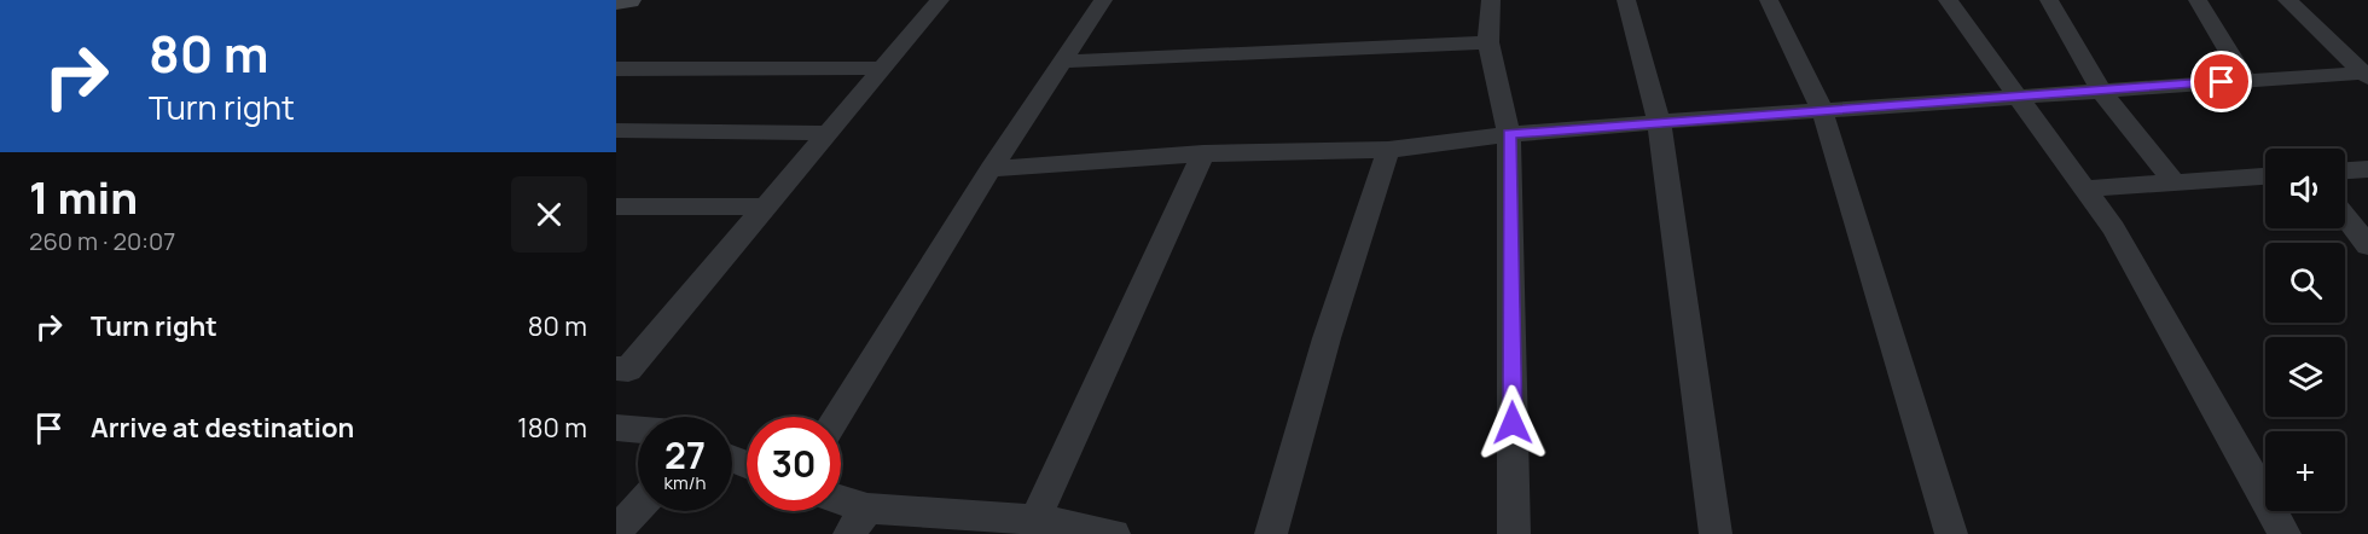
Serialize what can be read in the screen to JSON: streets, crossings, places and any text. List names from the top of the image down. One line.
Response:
{"page":{"turn":["80 m","Turn right"],"map_buttons":"+","heading":["1 min","260 m · 20:07"],"list":[{"name":"Turn right","value":"80 m"},{"name":"Arrive at destination","value":"180 m"}],"speed":"27 km/h","limit":"30"}}
